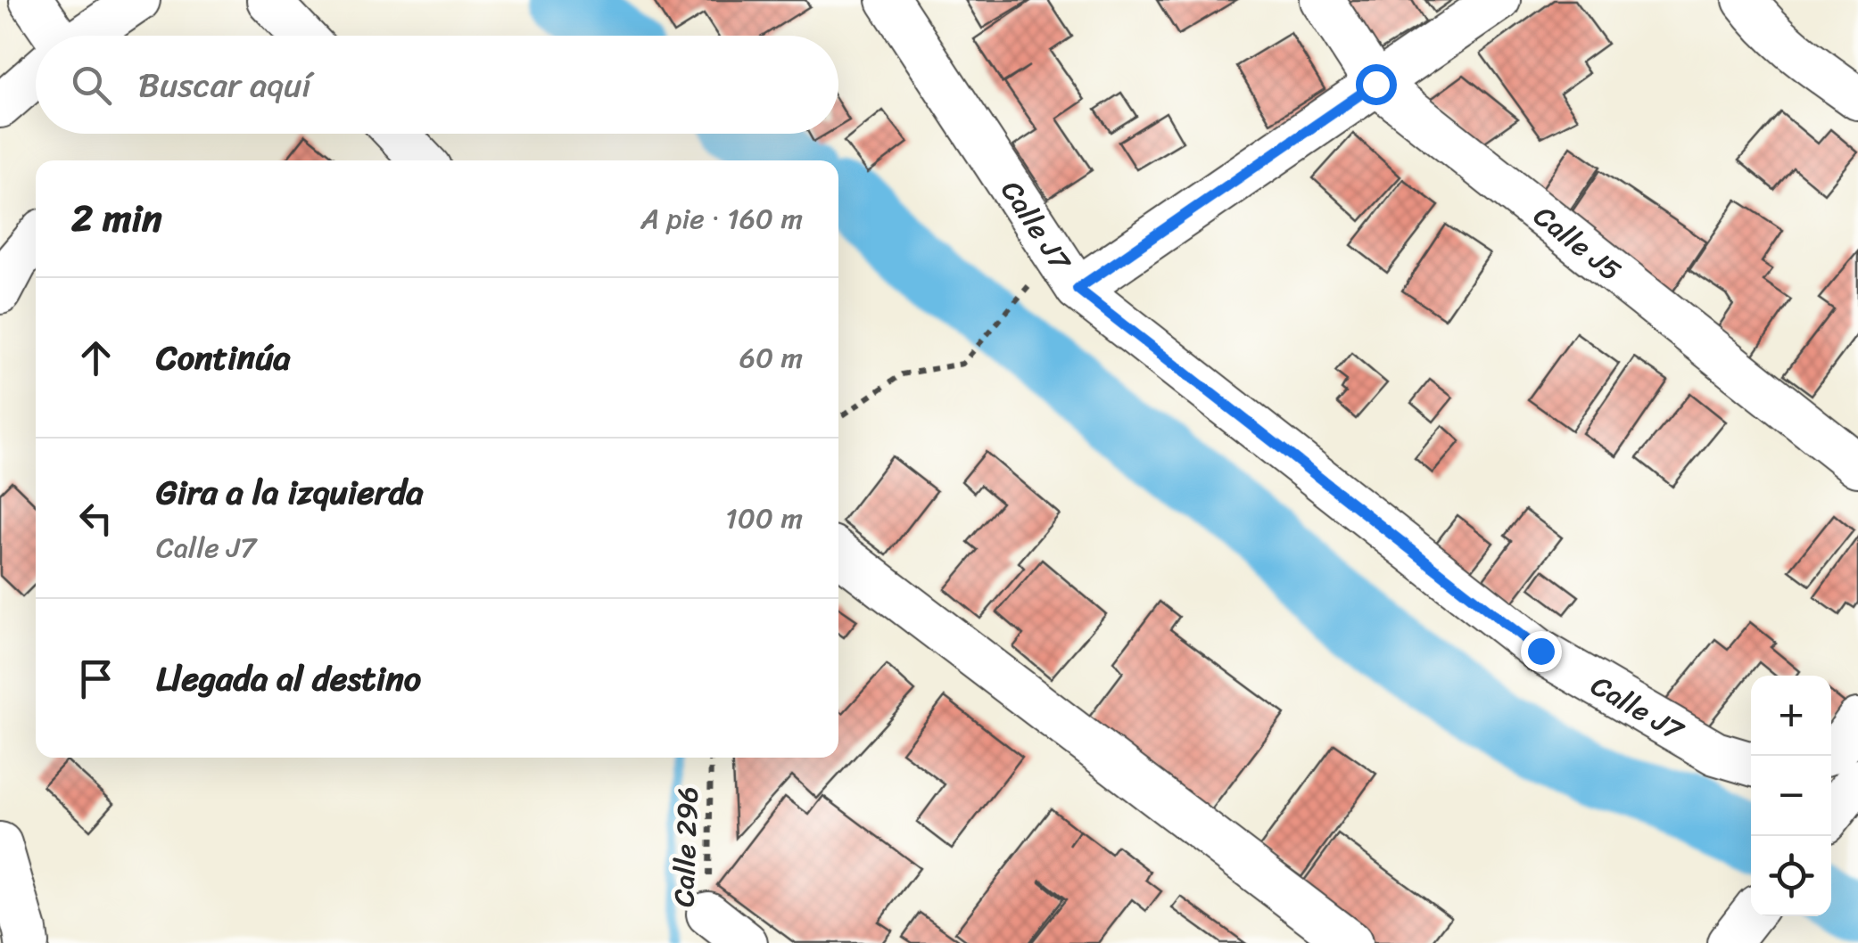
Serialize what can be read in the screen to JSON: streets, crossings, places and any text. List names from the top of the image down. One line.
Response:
{"streets":{"street":["Calle J7","Calle J5"],"path":["Calle 296"]},"page":{"search":"Buscar aquí","heading":["2 min","A pie · 160 m"],"list":[["Continúa","60 m"],["Gira a la izquierda","Calle J7","100 m"],"Llegada al destino"],"map_buttons":["+","−"]}}
